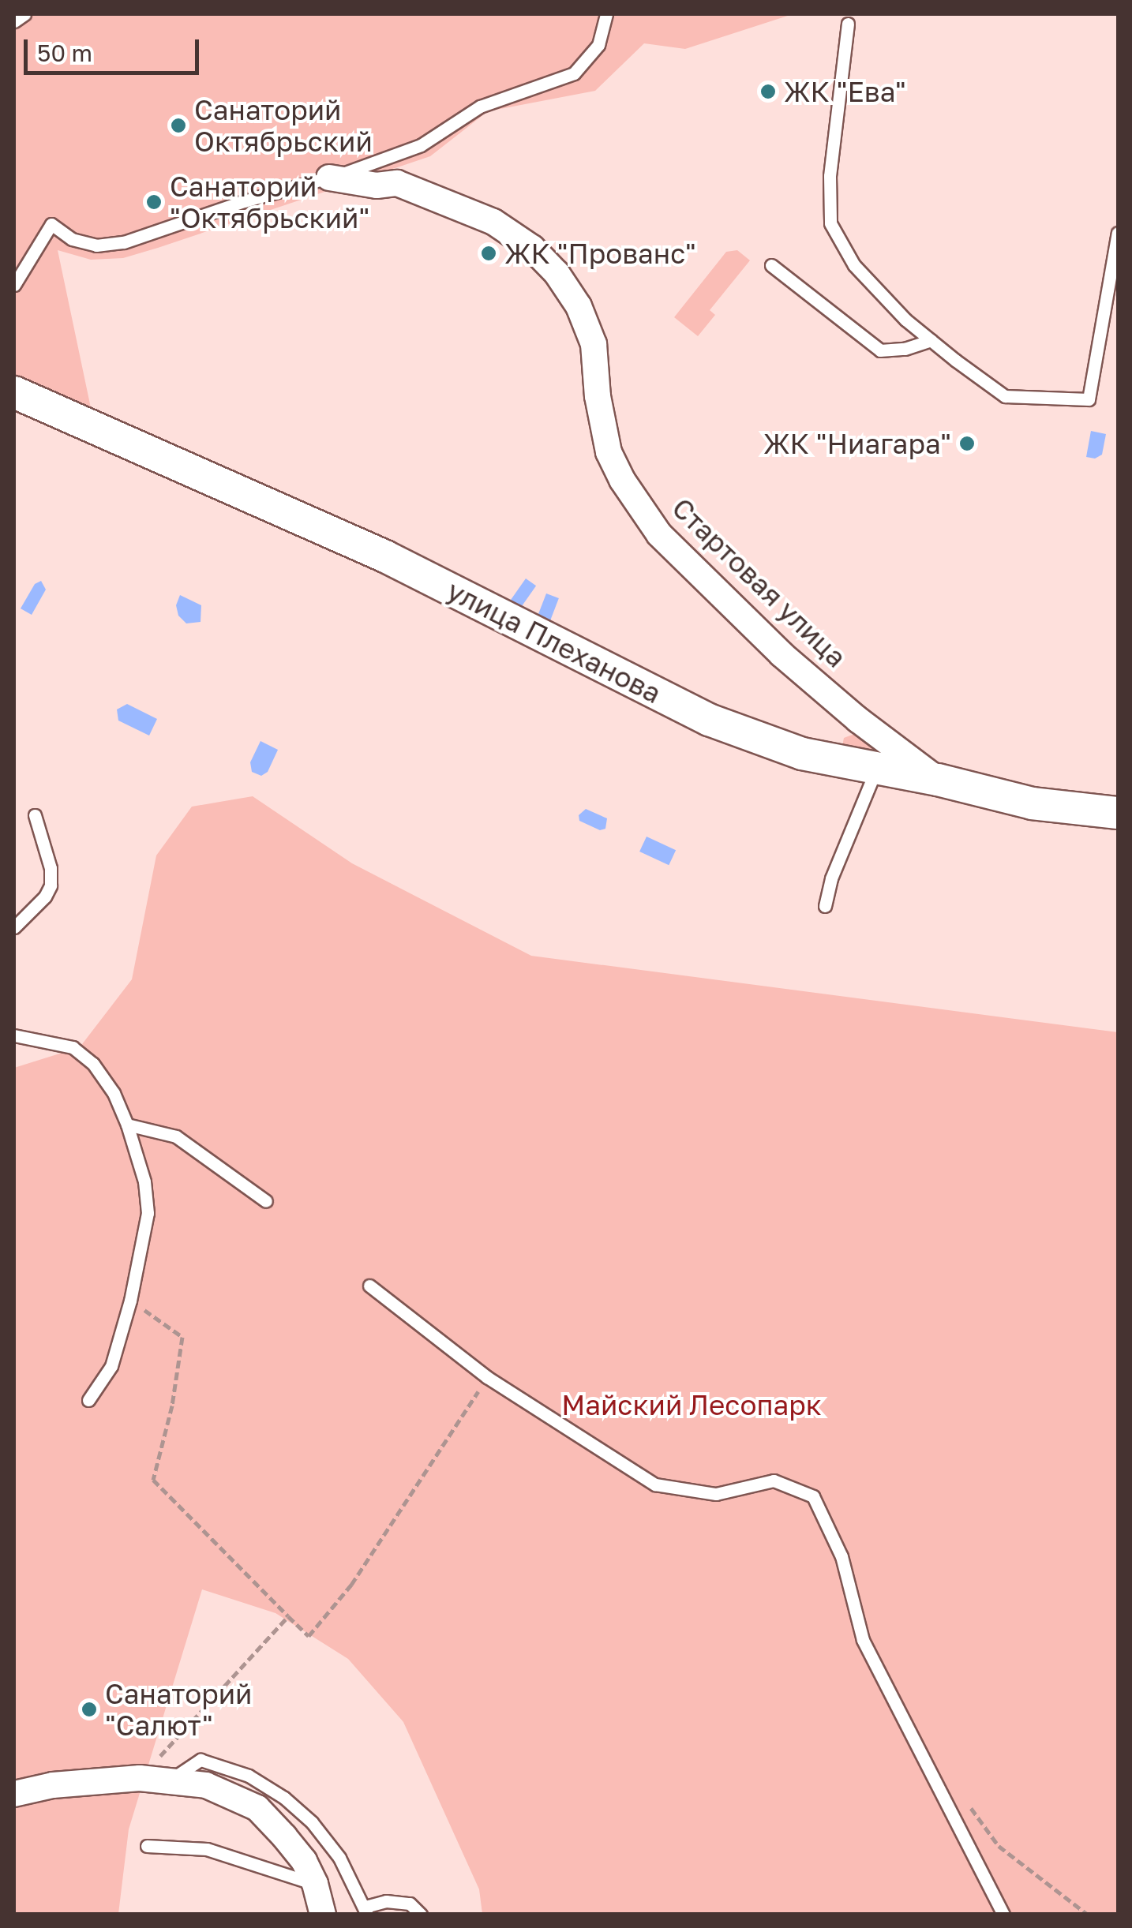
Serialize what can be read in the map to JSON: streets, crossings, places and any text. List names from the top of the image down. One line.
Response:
{"streets":{"street":["Стартовая улица","улица Плеханова"]},"crossings":[["Стартовая улица","улица Плеханова"]],"parks":["Майский Лесопарк"],"places":["ЖК \"Ева\"","Санаторий Октябрьский","Санаторий \"Октябрьский\"","ЖК \"Прованс\"","ЖК \"Ниагара\"","Санаторий \"Салют\""],"scale_bar":"50 m"}
